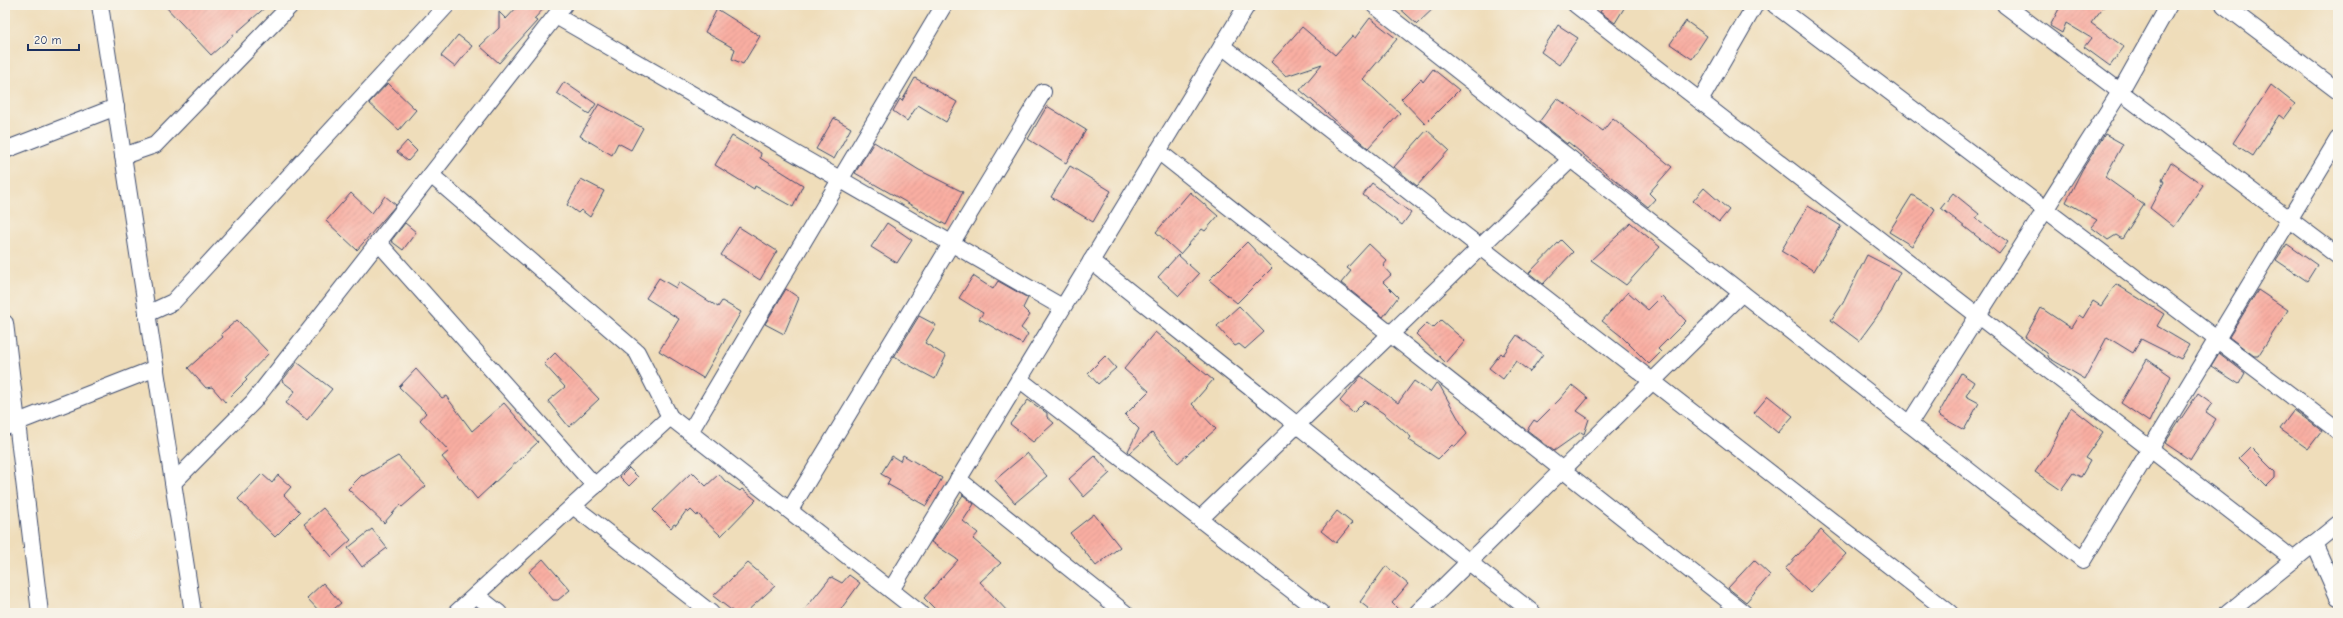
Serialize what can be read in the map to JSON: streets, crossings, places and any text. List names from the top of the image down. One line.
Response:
{"scale_bar":"20 m"}
